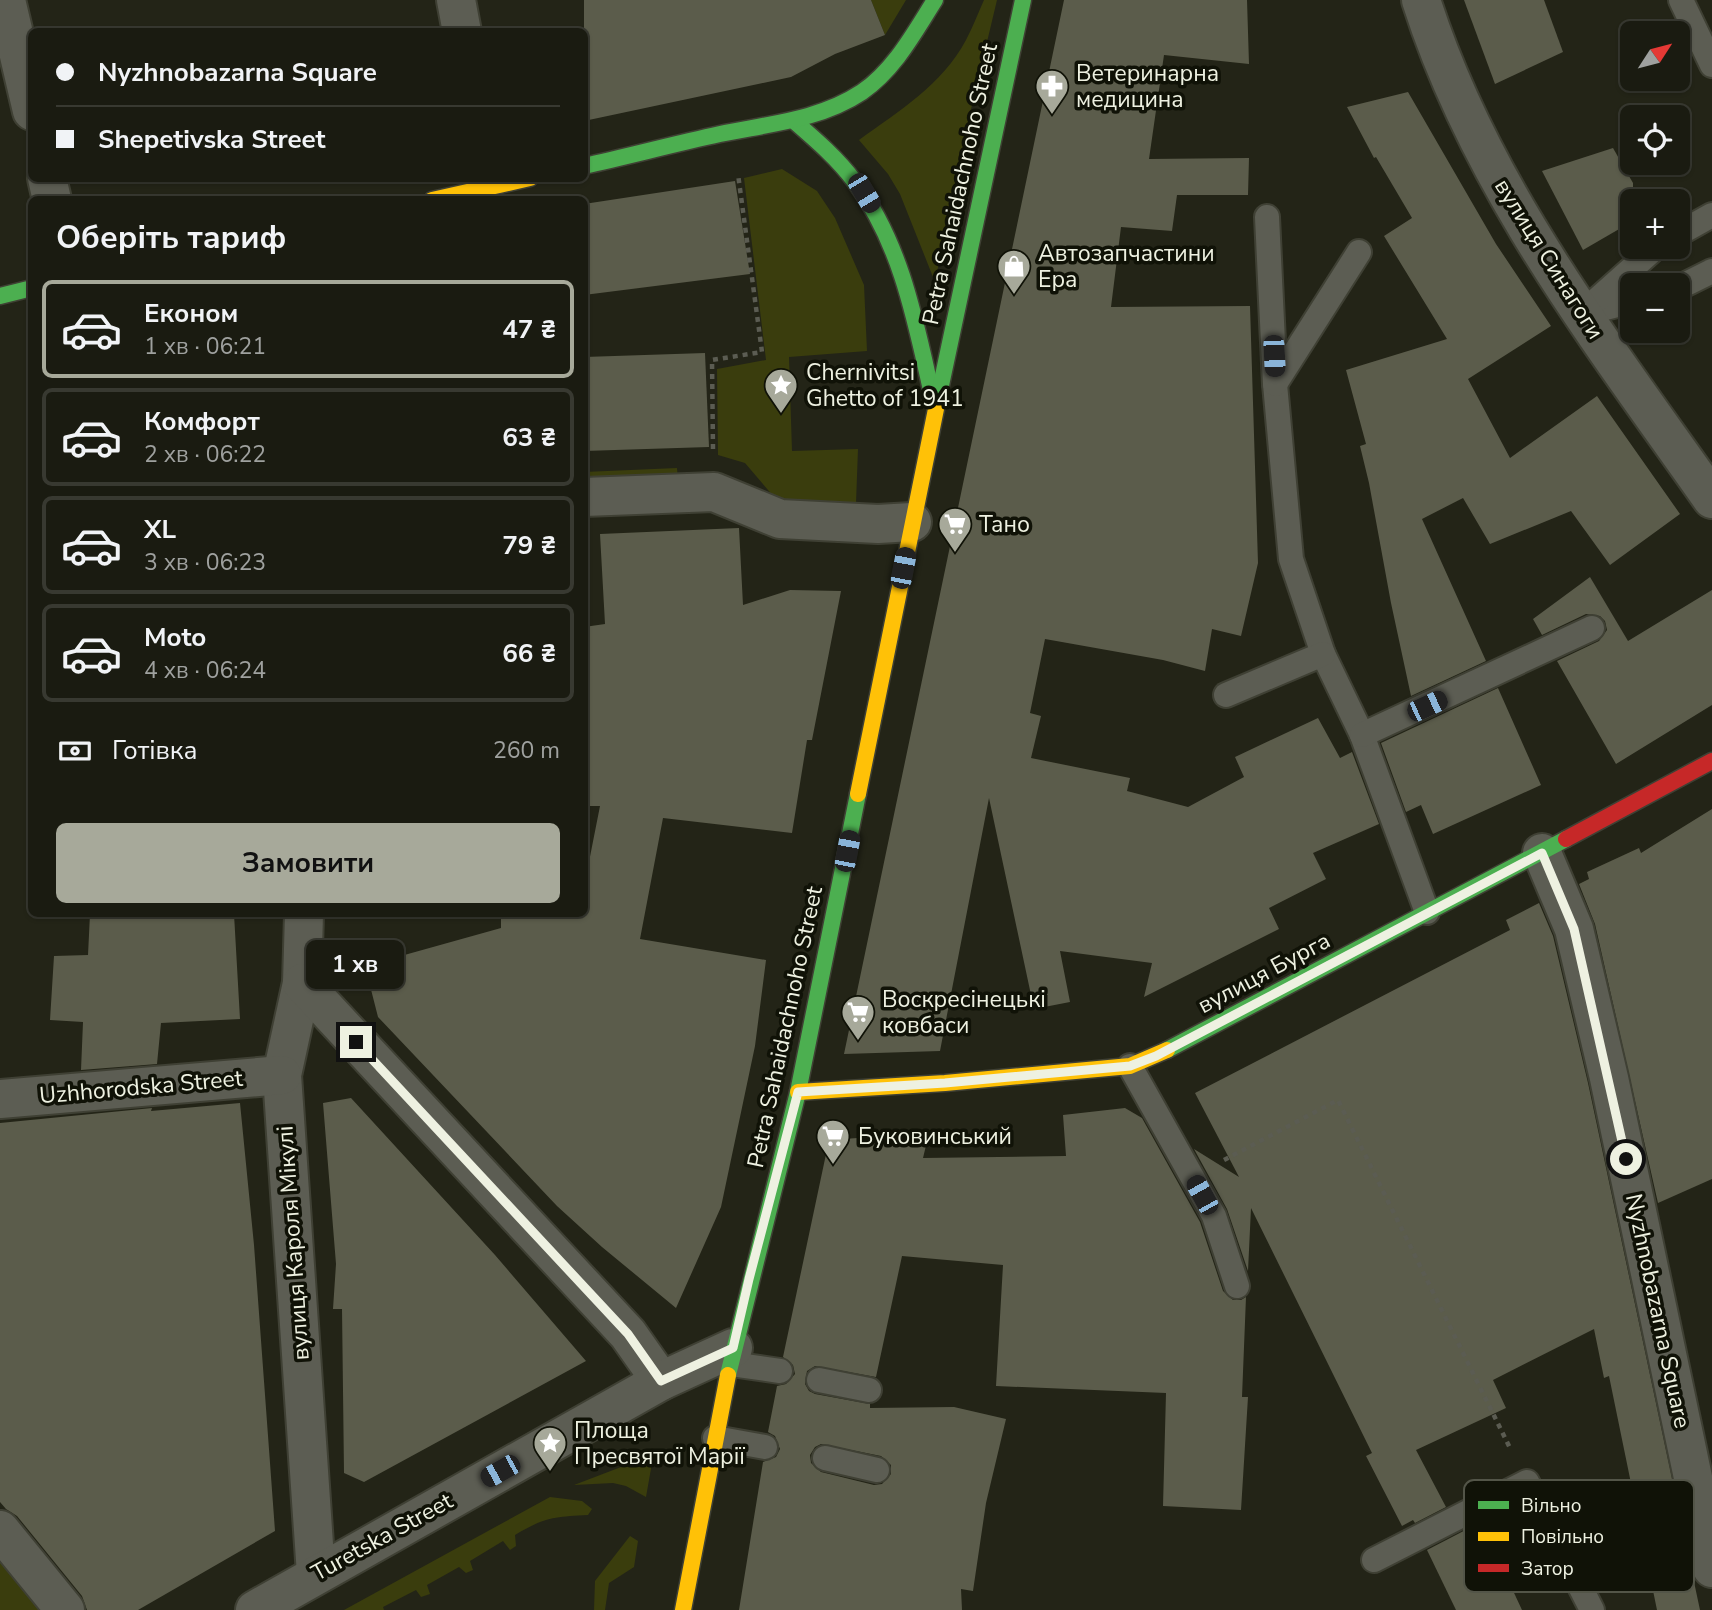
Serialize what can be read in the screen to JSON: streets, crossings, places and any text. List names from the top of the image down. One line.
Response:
{"streets":{"main road":["Petra Sahaidachnoho Street","вулиця Бурга"],"street":["вулиця Синагоги","Uzhhorodska Street","вулиця Кароля Мікулі","Nyzhnobazarna Square","Turetska Street"]},"crossings":[["Petra Sahaidachnoho Street","вулиця Бурга"],["Petra Sahaidachnoho Street","Turetska Street"],["вулиця Бурга","Nyzhnobazarna Square"],["Uzhhorodska Street","вулиця Кароля Мікулі"],["вулиця Кароля Мікулі","Turetska Street"]],"places":{"pharmacy":["Ветеринарна медицина"],"shop":["Автозапчастини Ера"],"place":["Chernivitsi Ghetto of 1941","Площа Пресвятої Марії"],"supermarket":["Тано","Воскресінецькі ковбаси","Буковинський"]},"legend":["Вільно","Повільно","Затор"],"north":"top right","page":{"map_buttons":["+","−"],"banner":["Nyzhnobazarna Square","Shepetivska Street"],"heading":"Оберіть тариф","list":[{"name":"Економ","note":"1 хв · 06:21","value":"47 ₴"},{"name":"Комфорт","note":"2 хв · 06:22","value":"63 ₴"},{"name":"XL","note":"3 хв · 06:23","value":"79 ₴"},{"name":"Moto","note":"4 хв · 06:24","value":"66 ₴"}],"pay":["Готівка","260 m"],"buttons":"Замовити","bubble":"1 хв"}}
